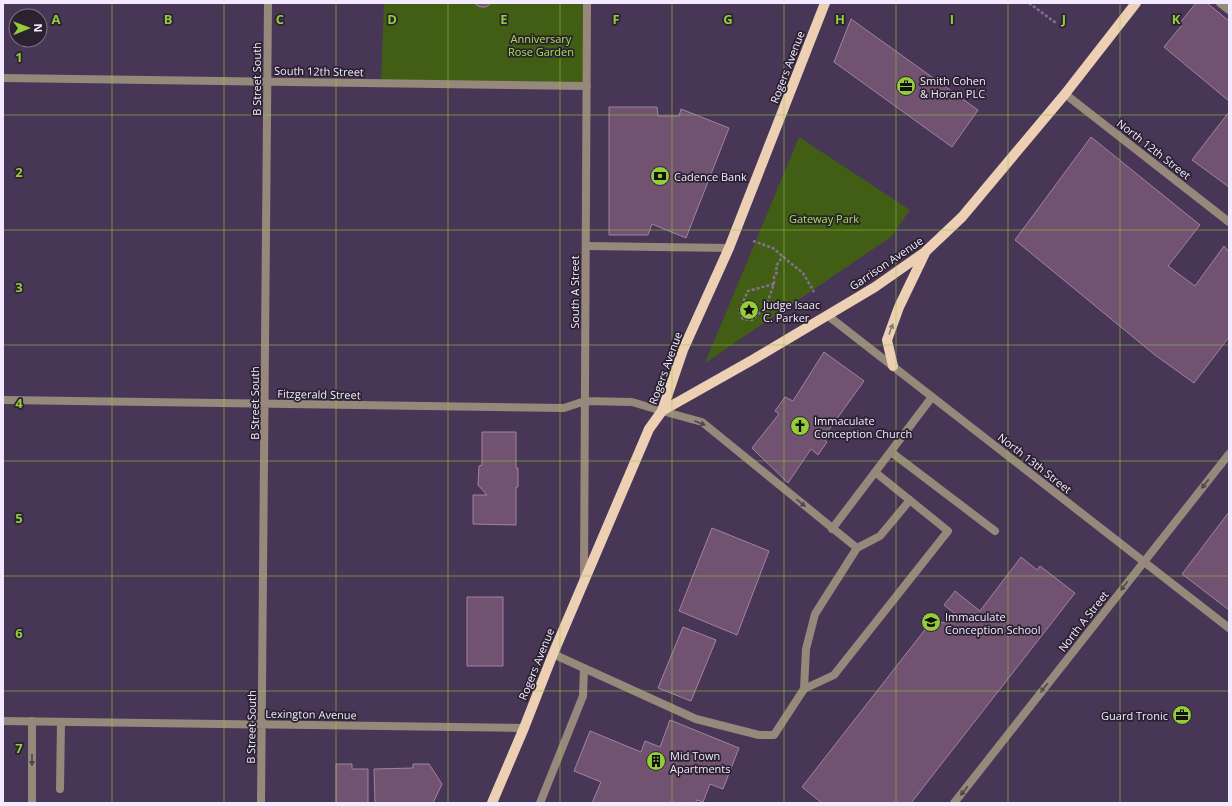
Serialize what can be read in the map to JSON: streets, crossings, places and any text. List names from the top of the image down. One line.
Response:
{"streets":{"main road":["Rogers Avenue","Garrison Avenue"],"street":["South 12th Street","B Street South","North 12th Street","South A Street","Fitzgerald Street","North 13th Street","North A Street","Lexington Avenue"]},"crossings":[["Rogers Avenue","Garrison Avenue"],["Rogers Avenue","South A Street"],["Rogers Avenue","Fitzgerald Street"],["Rogers Avenue","Lexington Avenue"],["South 12th Street","B Street South"],["South 12th Street","South A Street"],["B Street South","Fitzgerald Street"],["B Street South","Lexington Avenue"],["North 12th Street","Garrison Avenue"],["Garrison Avenue","Fitzgerald Street"],["Garrison Avenue","North 13th Street"],["South A Street","Fitzgerald Street"],["North 13th Street","North A Street"]],"one_way":["North A Street"],"parks":["Anniversary Rose Garden","Gateway Park"],"places":{"office":["Smith Cohen & Horan PLC","Guard Tronic"],"bank":["Cadence Bank"],"place":["Judge Isaac C. Parker"],"church":["Immaculate Conception Church"],"school or university":["Immaculate Conception School"],"building":["Mid Town Apartments"]},"north":"right","grid":{"columns":["A","B","C","D","E","F","G","H","I","J","K"],"rows":["1","2","3","4","5","6","7"]}}
